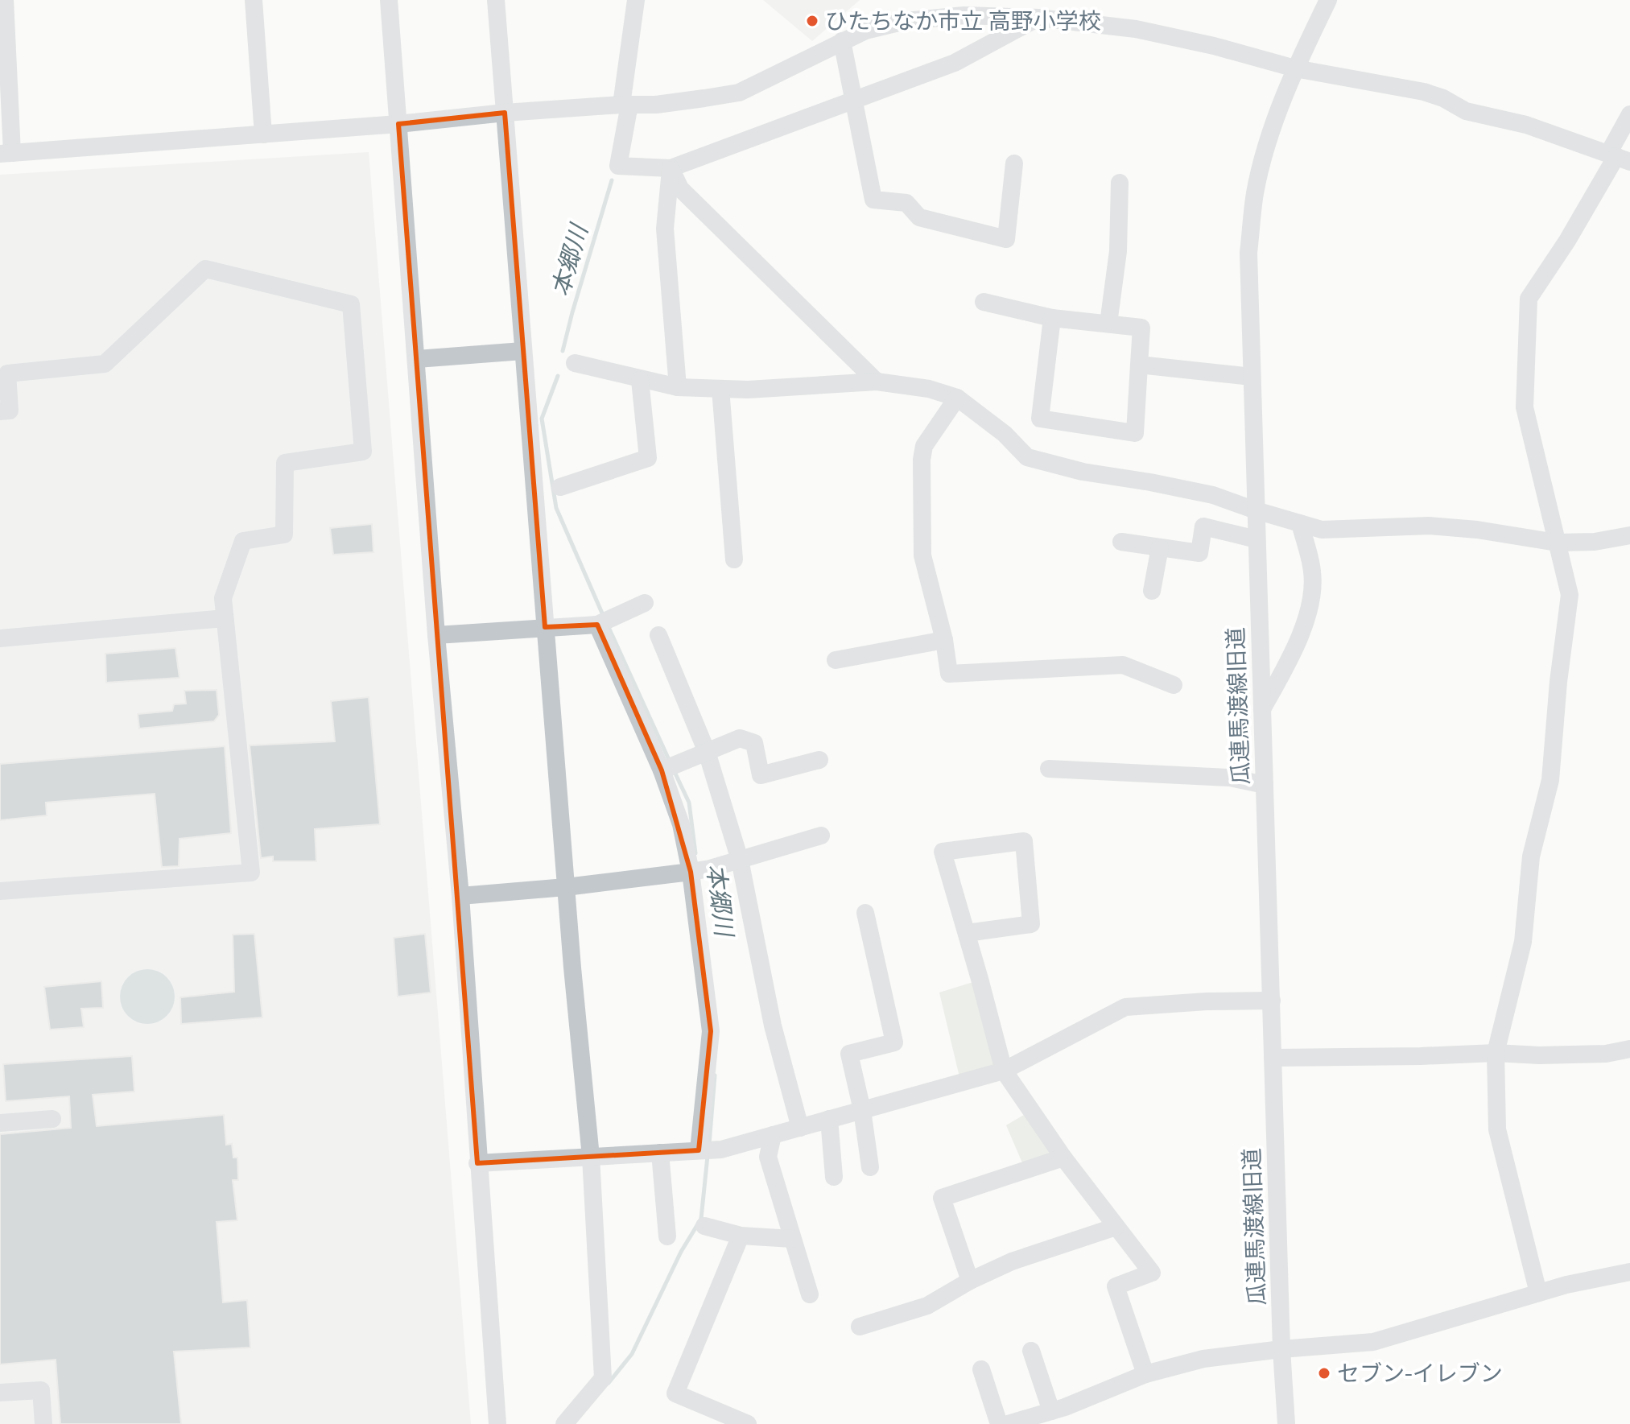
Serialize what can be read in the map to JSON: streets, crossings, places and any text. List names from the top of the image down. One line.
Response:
{"streets":{"street":["瓜連馬渡線旧道"]},"water":["本郷川"],"places":["ひたちなか市立 高野小学校","セブン-イレブン"]}
